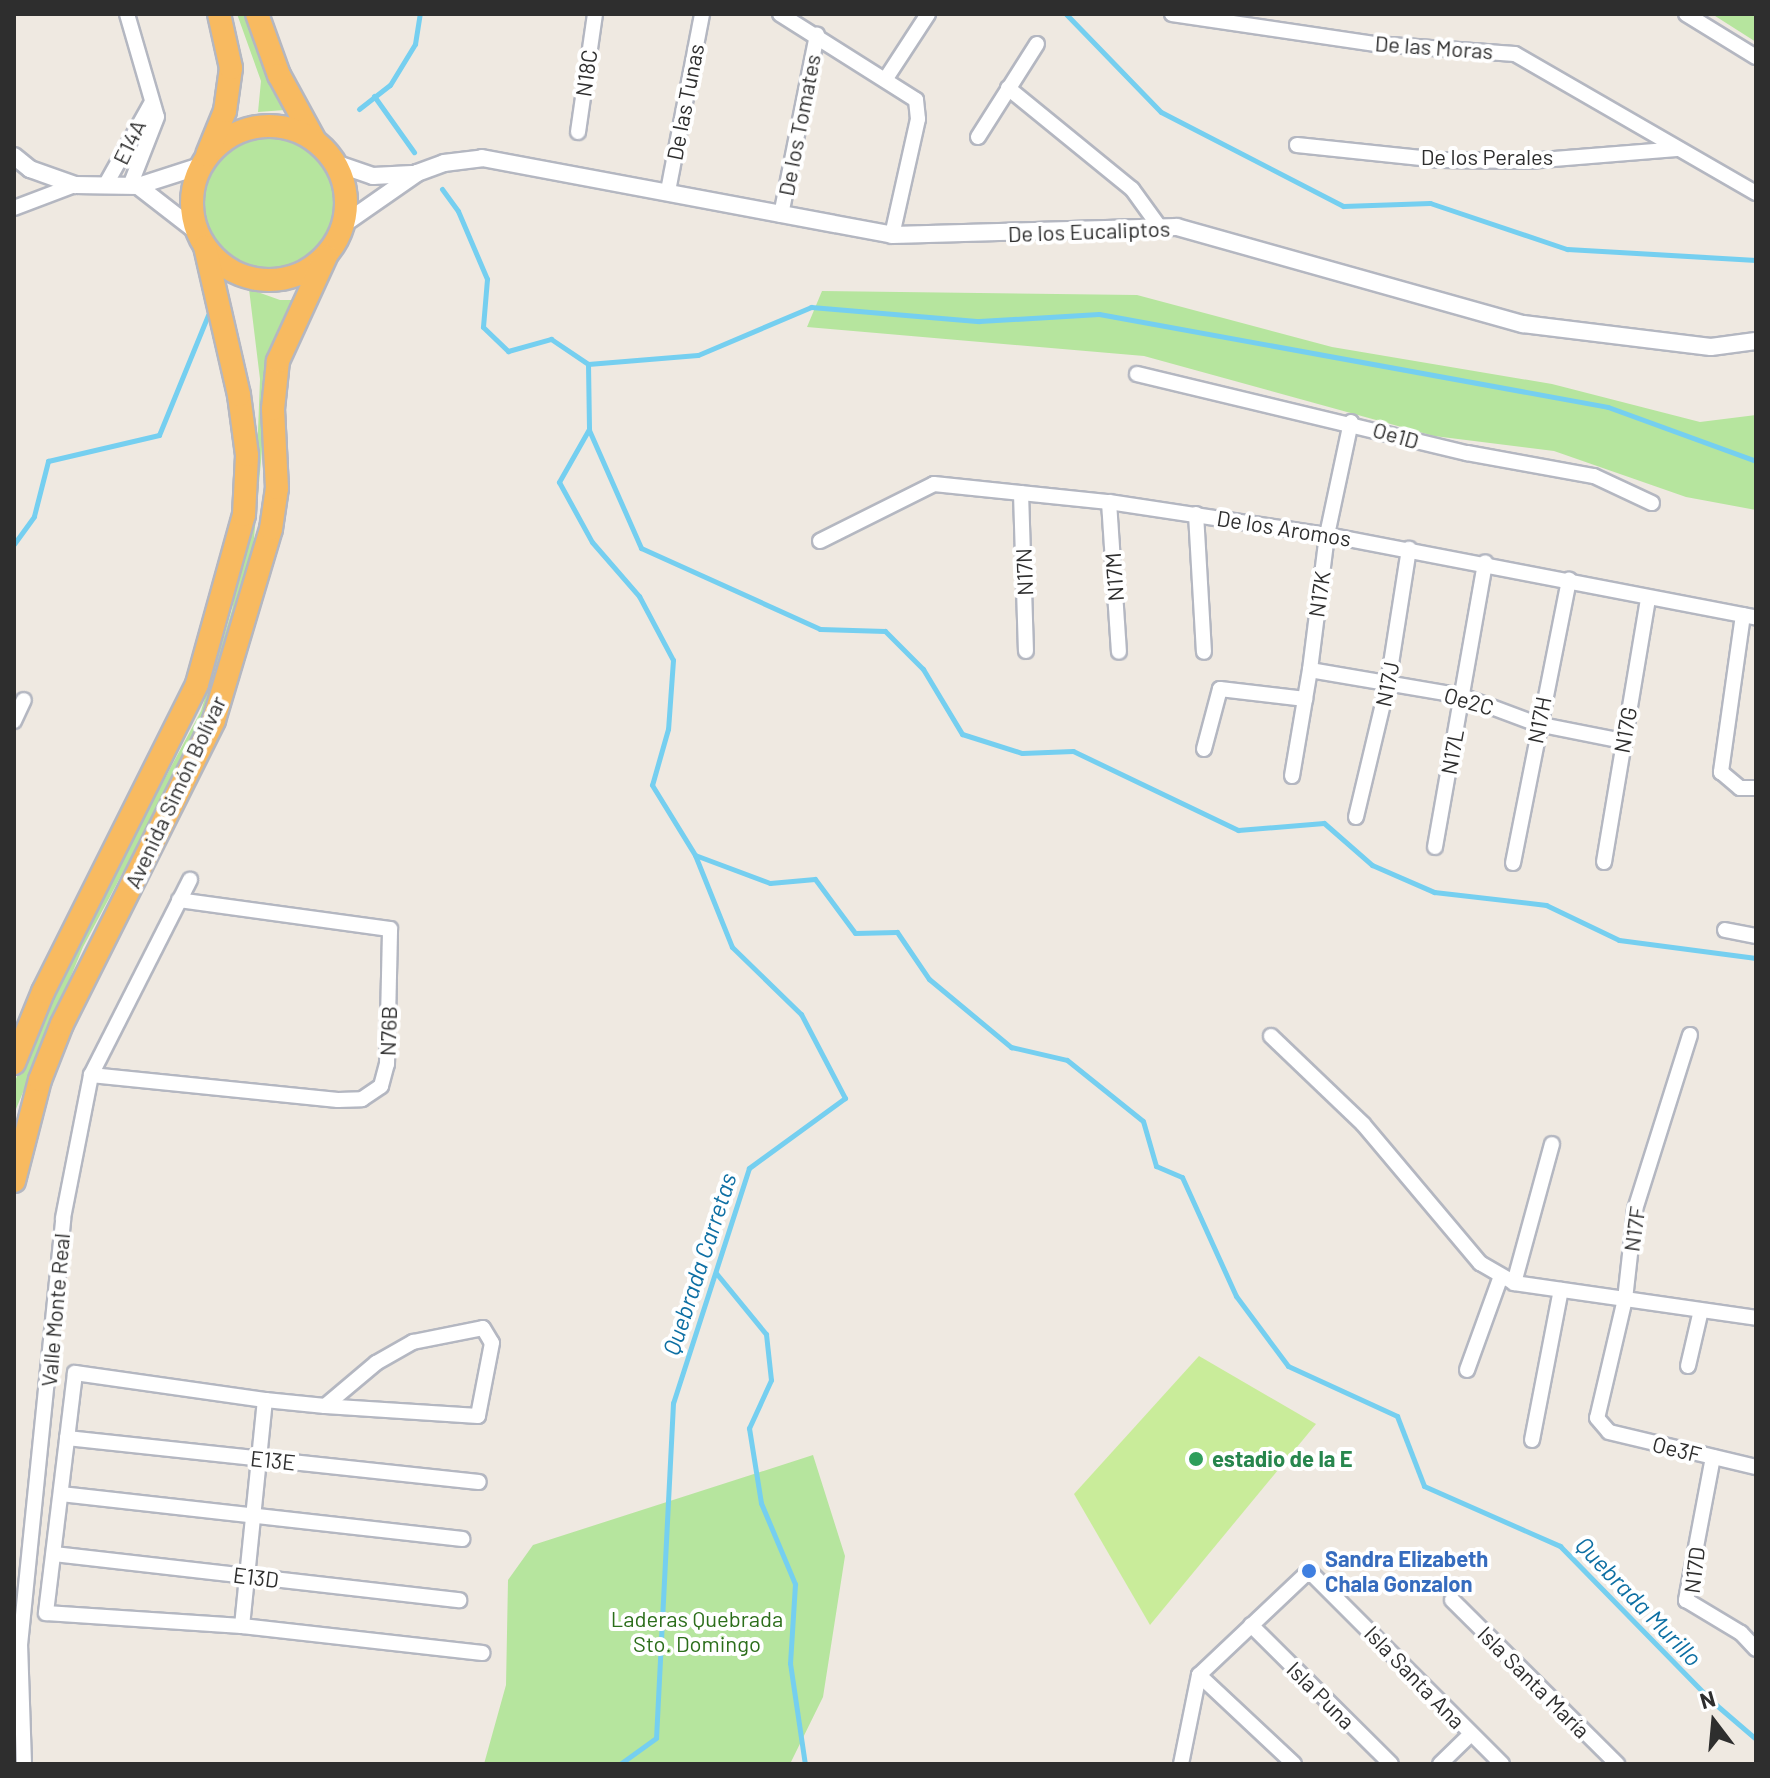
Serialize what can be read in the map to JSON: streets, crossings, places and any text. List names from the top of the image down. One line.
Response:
{"streets":{"highway":["Avenida Simón Bolívar"],"street":["De las Moras","N18C","De las Tunas","De los Tomates","E14A","De los Perales","De los Eucaliptos","Oe1D","De los Aromos","N17N","N17M","N17K","N17J","Oe2C","N17H","N17G","N17L","N76B","N17F","Valle Monte Real","Oe3F","E13E","N17D","E13D","Isla Santa Ana","Isla Santa María","Isla Puna"]},"crossings":[["De las Moras","De los Perales"],["De las Tunas","De los Eucaliptos"],["De los Tomates","De los Eucaliptos"],["De los Eucaliptos","Avenida Simón Bolívar"],["Oe1D","N17K"],["De los Aromos","N17N"],["De los Aromos","N17M"],["De los Aromos","N17K"],["De los Aromos","N17J"],["De los Aromos","N17H"],["De los Aromos","N17G"],["De los Aromos","N17L"],["N17K","Oe2C"],["N17J","Oe2C"],["Oe2C","N17H"],["Oe2C","N17G"],["Oe2C","N17L"],["N76B","Valle Monte Real"],["N17F","Oe3F"],["Oe3F","N17D"],["Isla Santa Ana","Isla Puna"]],"water":["Quebrada Carretas","Quebrada Murillo"],"parks":["Laderas Quebrada Sto. Domingo"],"places":["estadio de la E","Sandra Elizabeth Chala Gonzalon"],"north":"top"}
